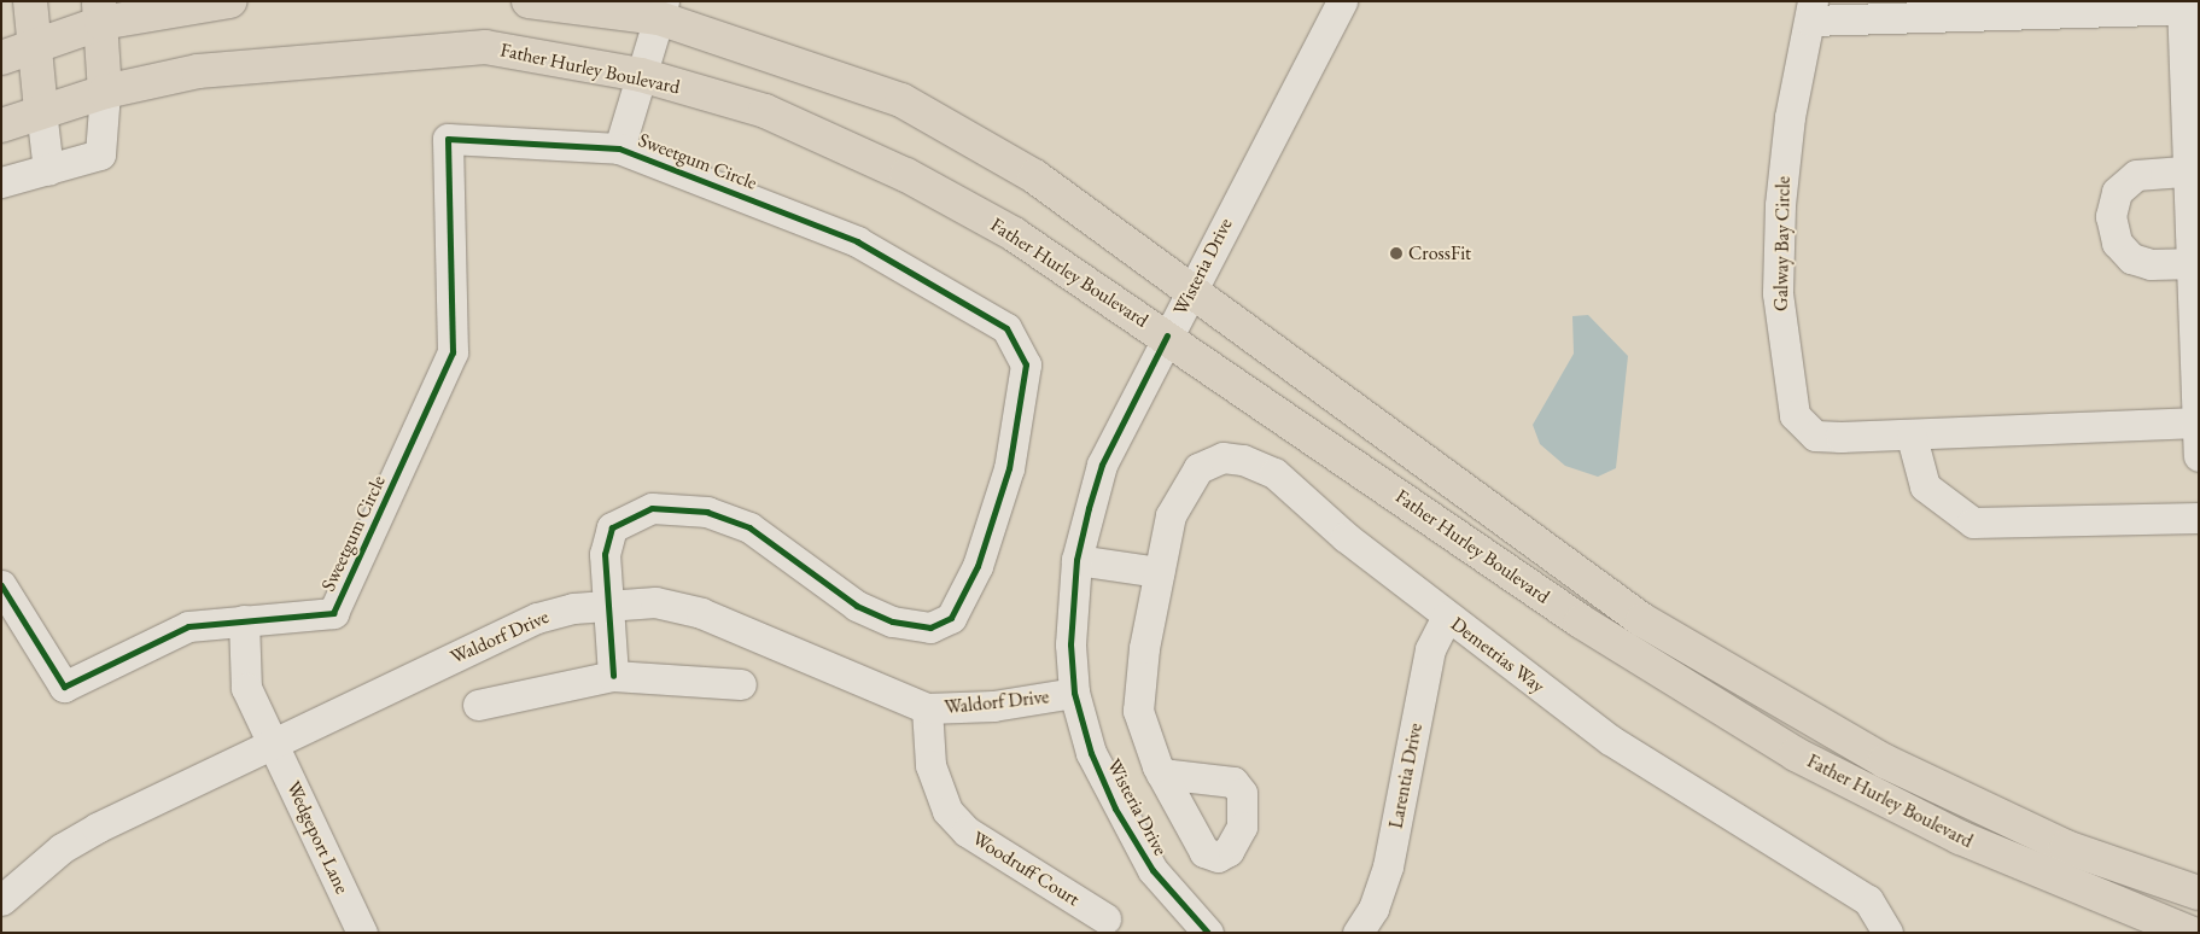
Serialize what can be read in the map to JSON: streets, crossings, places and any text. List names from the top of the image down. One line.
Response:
{"streets":{"main road":["Father Hurley Boulevard"],"street":["Sweetgum Circle","Galway Bay Circle","Wisteria Drive","Waldorf Drive","Demetrias Way","Larentia Drive","Wedgeport Lane","Woodruff Court"]},"crossings":[["Father Hurley Boulevard","Sweetgum Circle"],["Father Hurley Boulevard","Wisteria Drive"],["Sweetgum Circle","Waldorf Drive"],["Wisteria Drive","Waldorf Drive"],["Waldorf Drive","Wedgeport Lane"],["Waldorf Drive","Woodruff Court"],["Demetrias Way","Larentia Drive"]],"places":["CrossFit"]}
